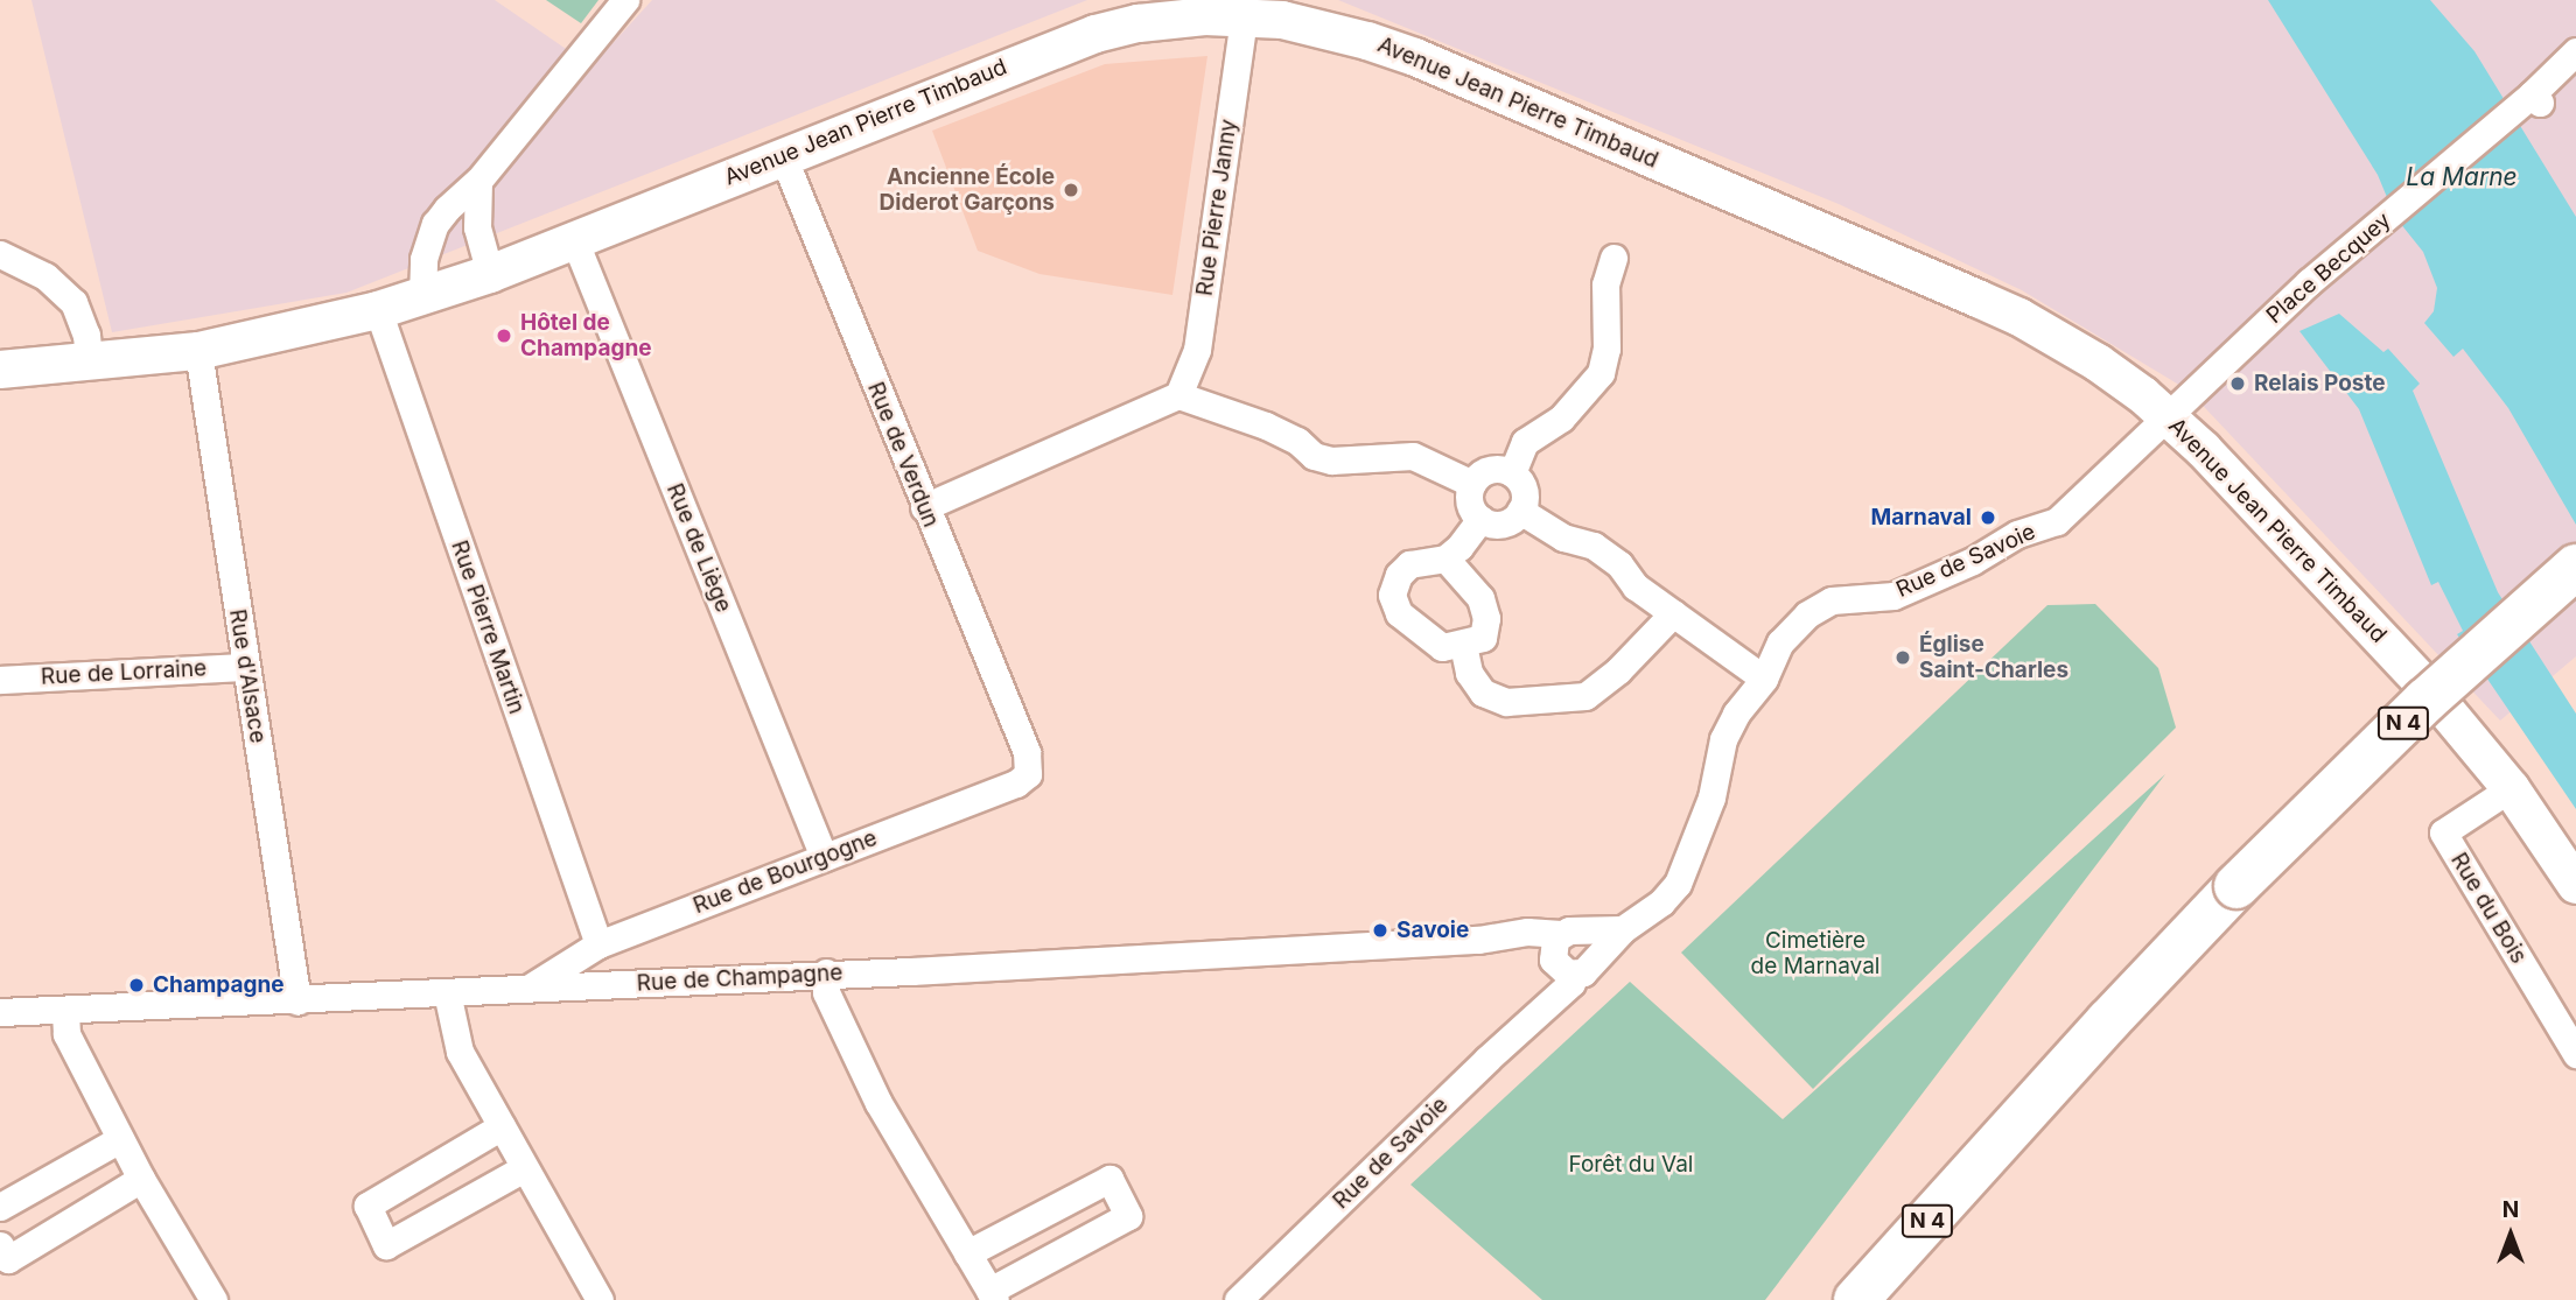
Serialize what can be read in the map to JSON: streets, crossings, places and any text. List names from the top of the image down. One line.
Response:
{"streets":{"highway":["N 4"],"main road":["Avenue Jean Pierre Timbaud"],"street":["Rue Pierre Janny","Place Becquey","Rue de Verdun","Rue de Liège","Rue de Savoie","Rue Pierre Martin","Rue de Lorraine","Rue d'Alsace","Rue de Bourgogne","Rue du Bois","Rue de Champagne"]},"crossings":[["Avenue Jean Pierre Timbaud","Rue Pierre Janny"],["Avenue Jean Pierre Timbaud","Place Becquey"],["Avenue Jean Pierre Timbaud","Rue de Verdun"],["Avenue Jean Pierre Timbaud","Rue de Liège"],["Avenue Jean Pierre Timbaud","Rue de Savoie"],["Avenue Jean Pierre Timbaud","Rue Pierre Martin"],["Avenue Jean Pierre Timbaud","Rue d'Alsace"],["Avenue Jean Pierre Timbaud","Rue du Bois"],["Place Becquey","Rue de Savoie"],["Rue de Verdun","Rue de Bourgogne"],["Rue de Liège","Rue de Bourgogne"],["Rue de Savoie","Rue de Champagne"],["Rue Pierre Martin","Rue de Bourgogne"],["Rue de Lorraine","Rue d'Alsace"],["Rue d'Alsace","Rue de Champagne"],["Rue de Bourgogne","Rue de Champagne"]],"water":["La Marne"],"parks":["Cimetière de Marnaval","Forêt du Val"],"places":["Ancienne École Diderot Garçons","Hôtel de Champagne","Relais Poste","Marnaval","Église Saint-Charles","Savoie","Champagne"],"north":"top"}
